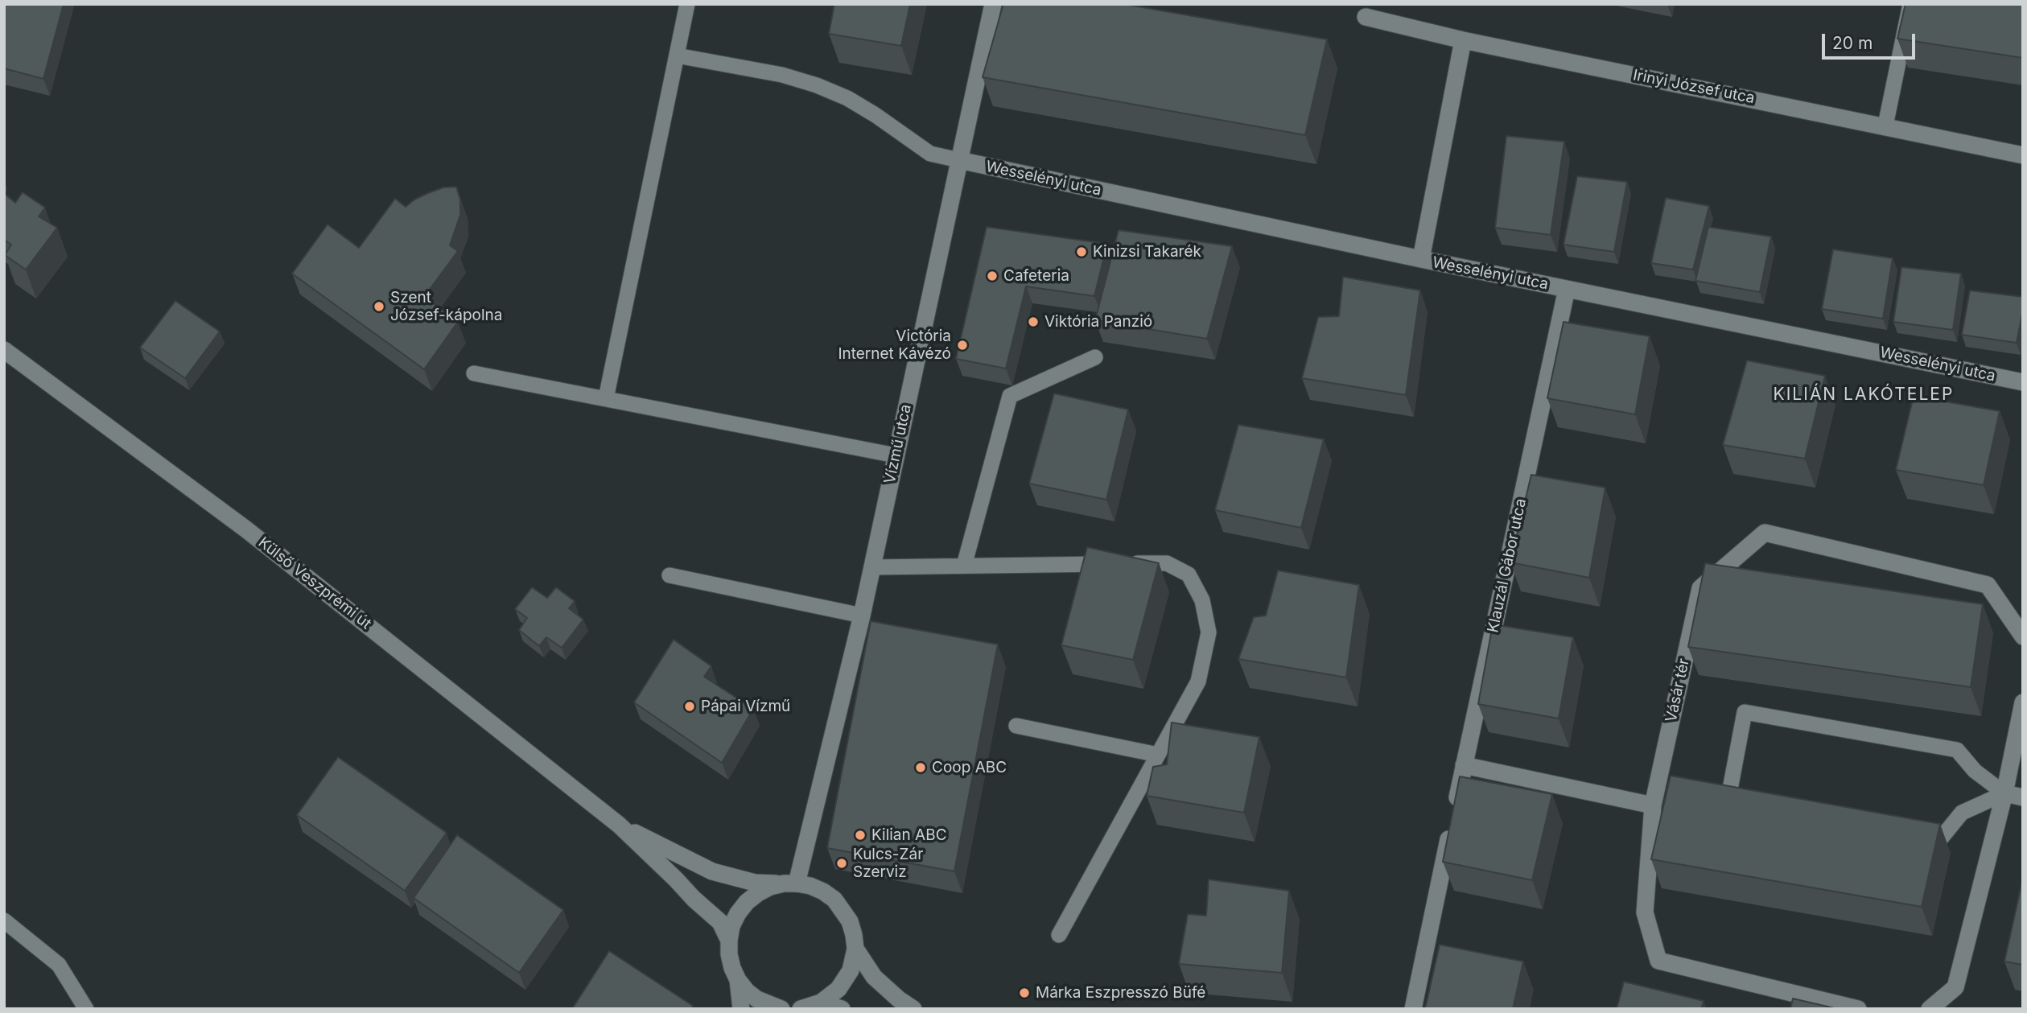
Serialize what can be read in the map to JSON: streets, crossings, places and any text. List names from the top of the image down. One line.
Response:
{"streets":{"street":["Irinyi József utca","Wesselényi utca","Vízmű utca","Klauzál Gábor utca","Külső Veszprémi út","Vásár tér"]},"crossings":[["Wesselényi utca","Vízmű utca"],["Wesselényi utca","Klauzál Gábor utca"],["Vízmű utca","Külső Veszprémi út"]],"districts":["KILIÁN LAKÓTELEP"],"places":["Kinizsi Takarék","Cafeteria","Szent József-kápolna","Viktória Panzió","Victória Internet Kávézó","Pápai Vízmű","Coop ABC","Kilian ABC","Kulcs-Zár Szerviz","Márka Eszpresszó Büfé"],"scale_bar":"20 m"}
